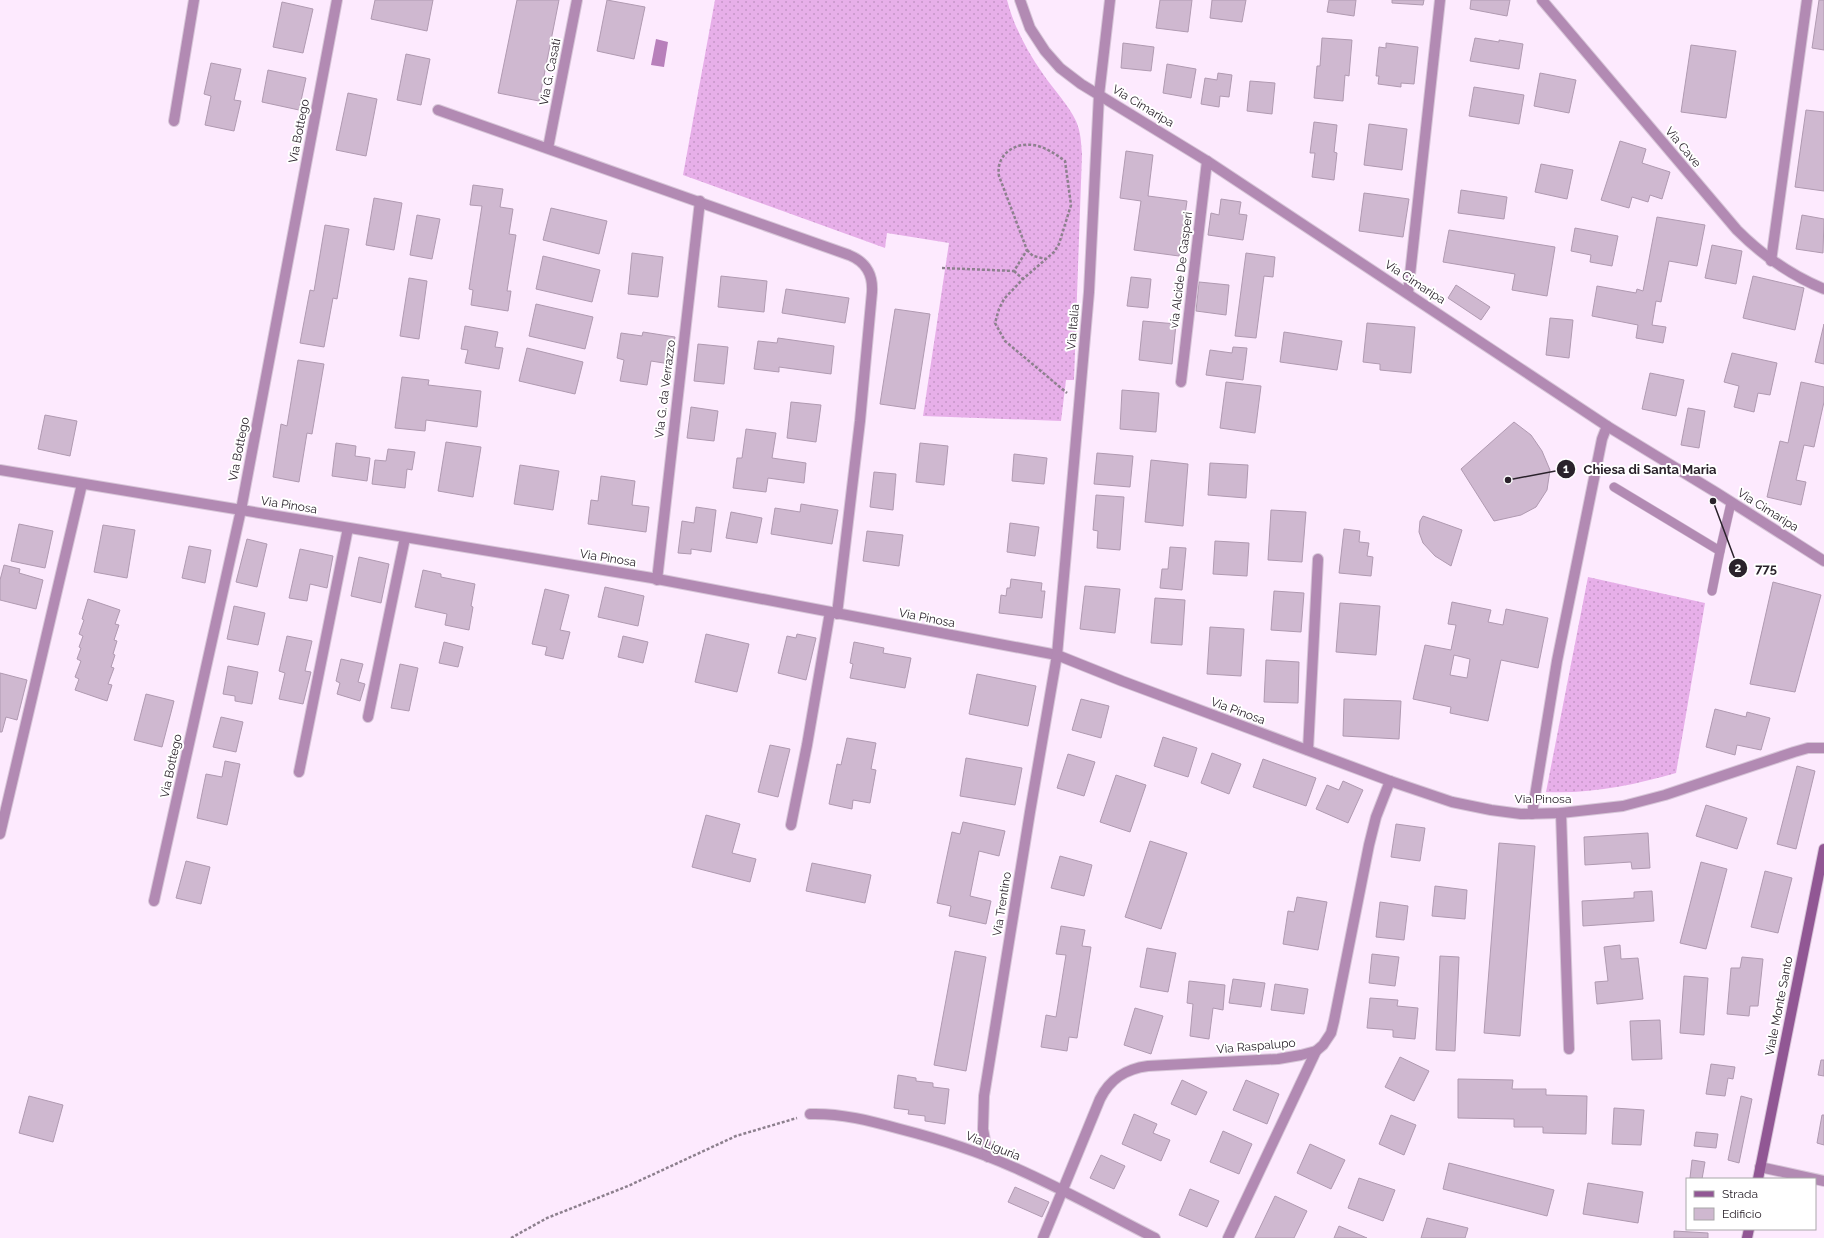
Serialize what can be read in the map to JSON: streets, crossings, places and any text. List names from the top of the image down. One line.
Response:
{"streets":{"street":["Via G. Casati","Via Cimaripa","Via Bottego","Via Cave","via Alcide De Gasperi","Via Italia","Via G. da Verrazzo","Via Pinosa","Via Trentino","Viale Monte Santo","Via Raspalupo","Via Liguria"]},"crossings":[["Via Cimaripa","via Alcide De Gasperi"],["Via Cimaripa","Via Italia"],["Via Bottego","Via Pinosa"],["Via Italia","Via Pinosa"],["Via Italia","Via Trentino"],["Via G. da Verrazzo","Via Pinosa"],["Via Pinosa","Via Trentino"],["Via Trentino","Via Liguria"],["Via Raspalupo","Via Liguria"]],"places":["Chiesa di Santa Maria","775"],"legend":["Strada","Edificio"]}
